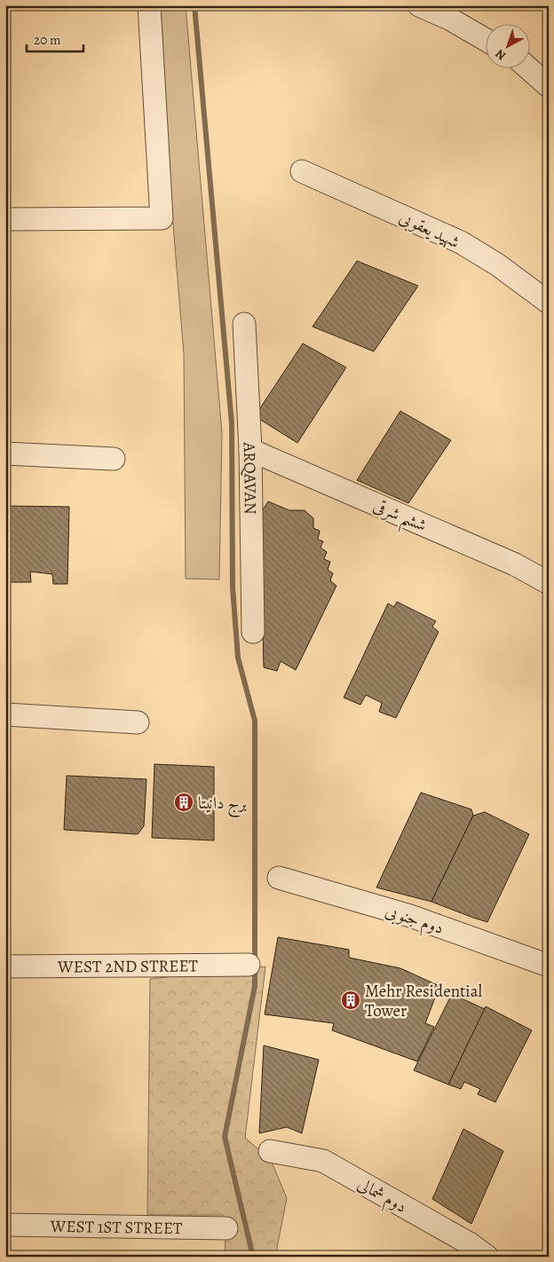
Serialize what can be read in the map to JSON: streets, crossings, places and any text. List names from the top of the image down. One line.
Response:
{"streets":{"street":["شهید یعقوبی","ARQAVAN","ششم شرقی","دوم جنوبی","WEST 2ND STREET","دوم شمالی","WEST 1ST STREET"]},"crossings":[["ARQAVAN","ششم شرقی"]],"places":{"building":["برج دانیتا","Mehr Residential Tower"]},"scale_bar":"20 m","north":"bottom left"}
